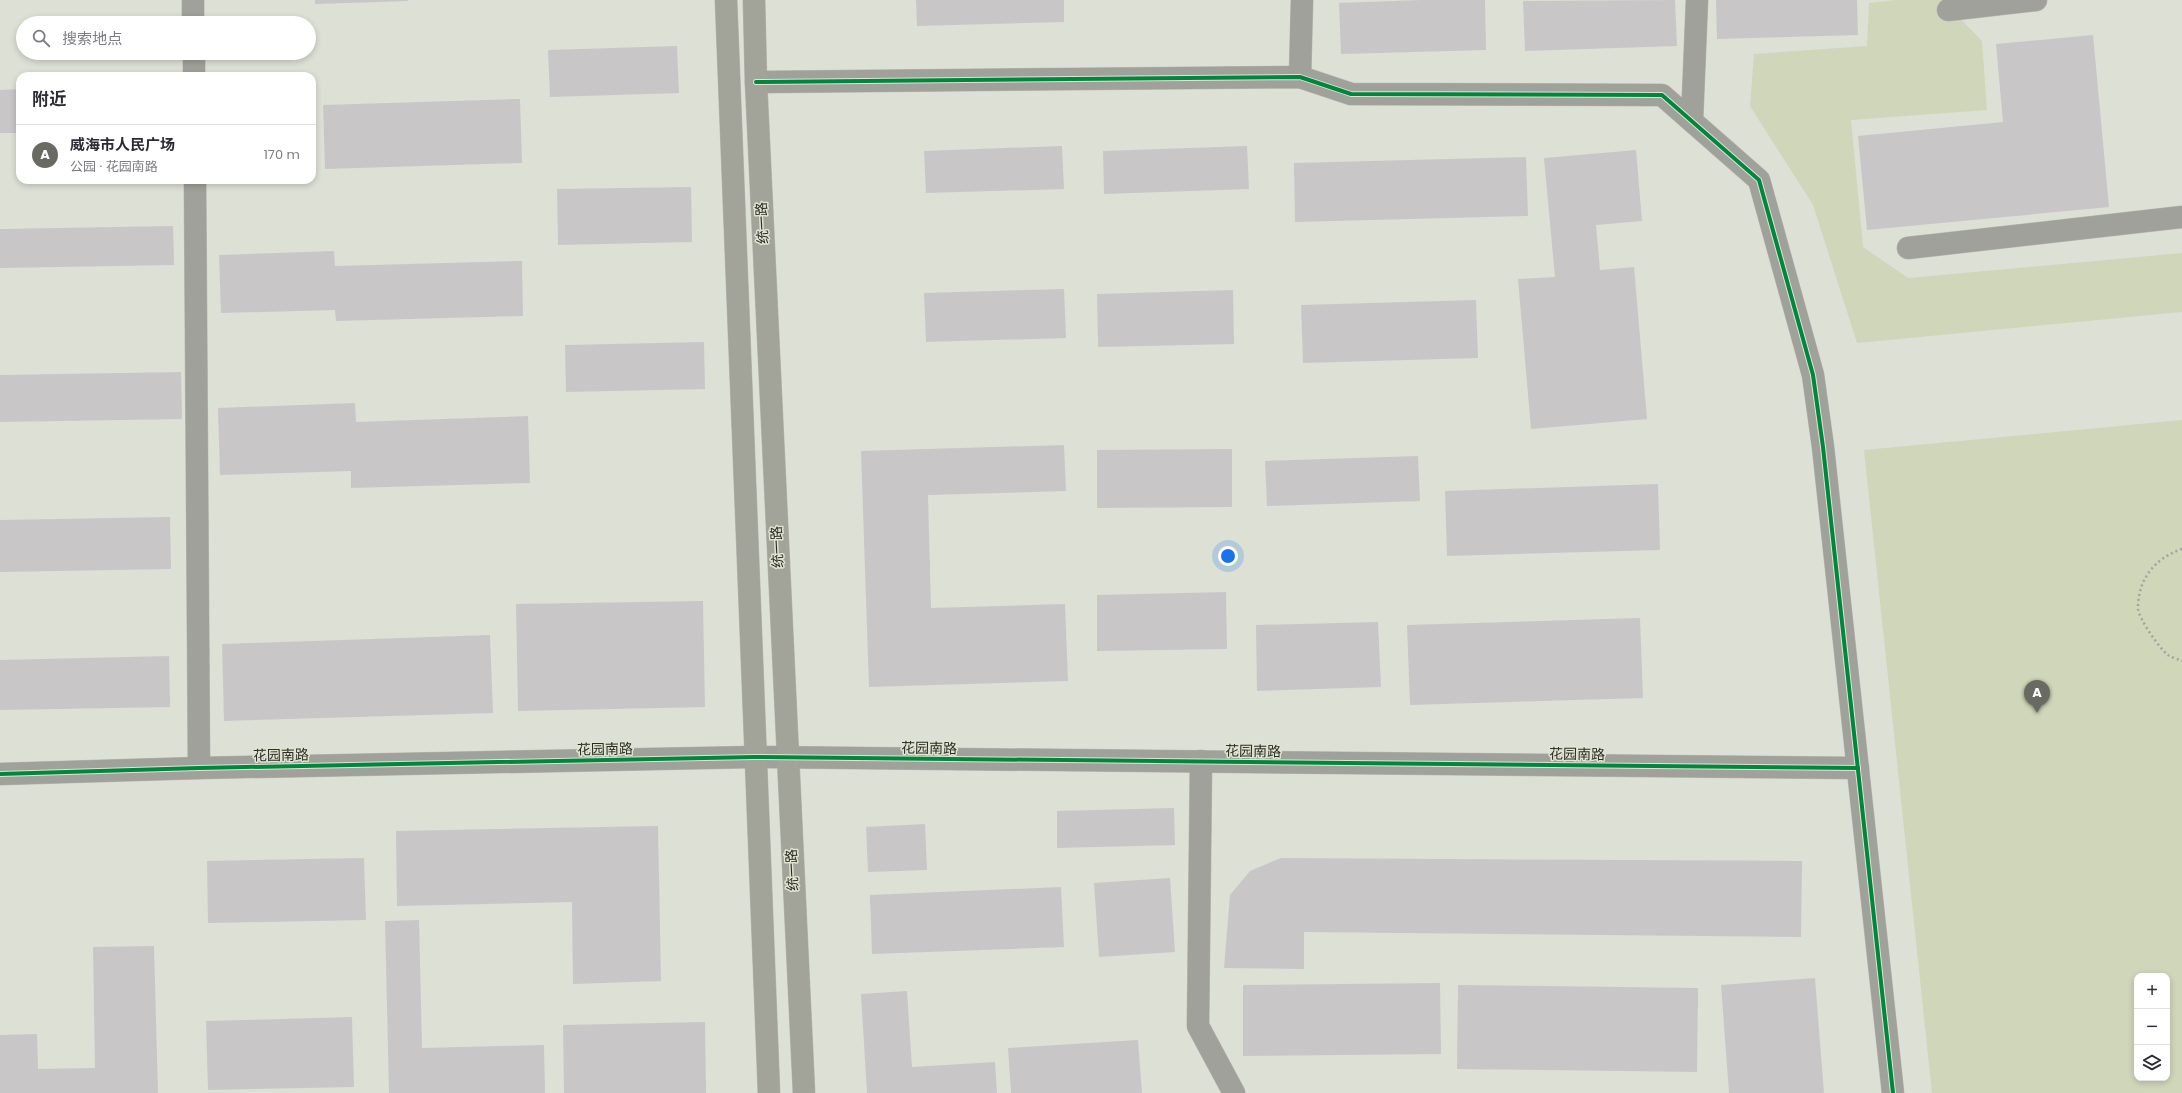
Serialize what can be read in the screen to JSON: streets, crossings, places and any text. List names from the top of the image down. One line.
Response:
{"streets":{"main road":["统一路"],"street":["花园南路"]},"crossings":[["统一路","花园南路"]],"page":{"search":"搜索地点","heading":"附近","list":[{"mark":"A","name":"威海市人民广场","note":"公园 · 花园南路","value":"170 m"}],"pins":"A","map_buttons":["+","−"]}}
